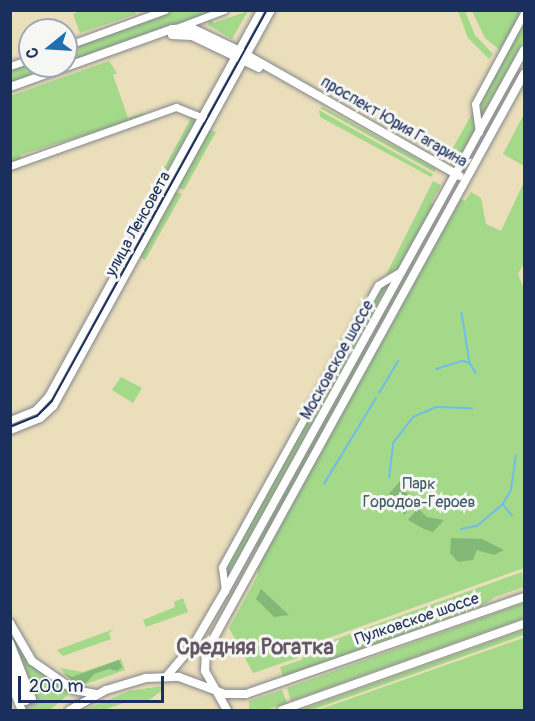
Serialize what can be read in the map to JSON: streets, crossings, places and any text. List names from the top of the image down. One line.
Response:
{"streets":{"main road":["проспект Юрия Гагарина","Московское шоссе","Пулковское шоссе"],"street":["улица Ленсовета"]},"crossings":[["проспект Юрия Гагарина","улица Ленсовета"],["проспект Юрия Гагарина","Московское шоссе"],["Московское шоссе","Пулковское шоссе"]],"districts":["Средняя Рогатка"],"parks":["Парк Городов-Героев"],"scale_bar":"200 m","north":"left"}
